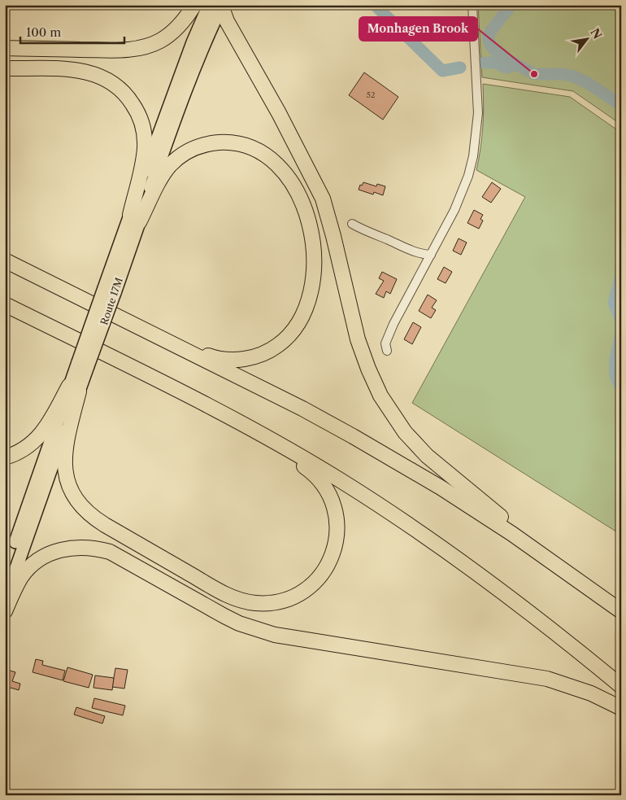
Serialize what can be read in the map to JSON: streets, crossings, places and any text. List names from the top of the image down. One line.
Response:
{"streets":{"main road":["Route 17M"]},"places":["Monhagen Brook"],"house_numbers":["52"],"scale_bar":"100 m","north":"top right"}
